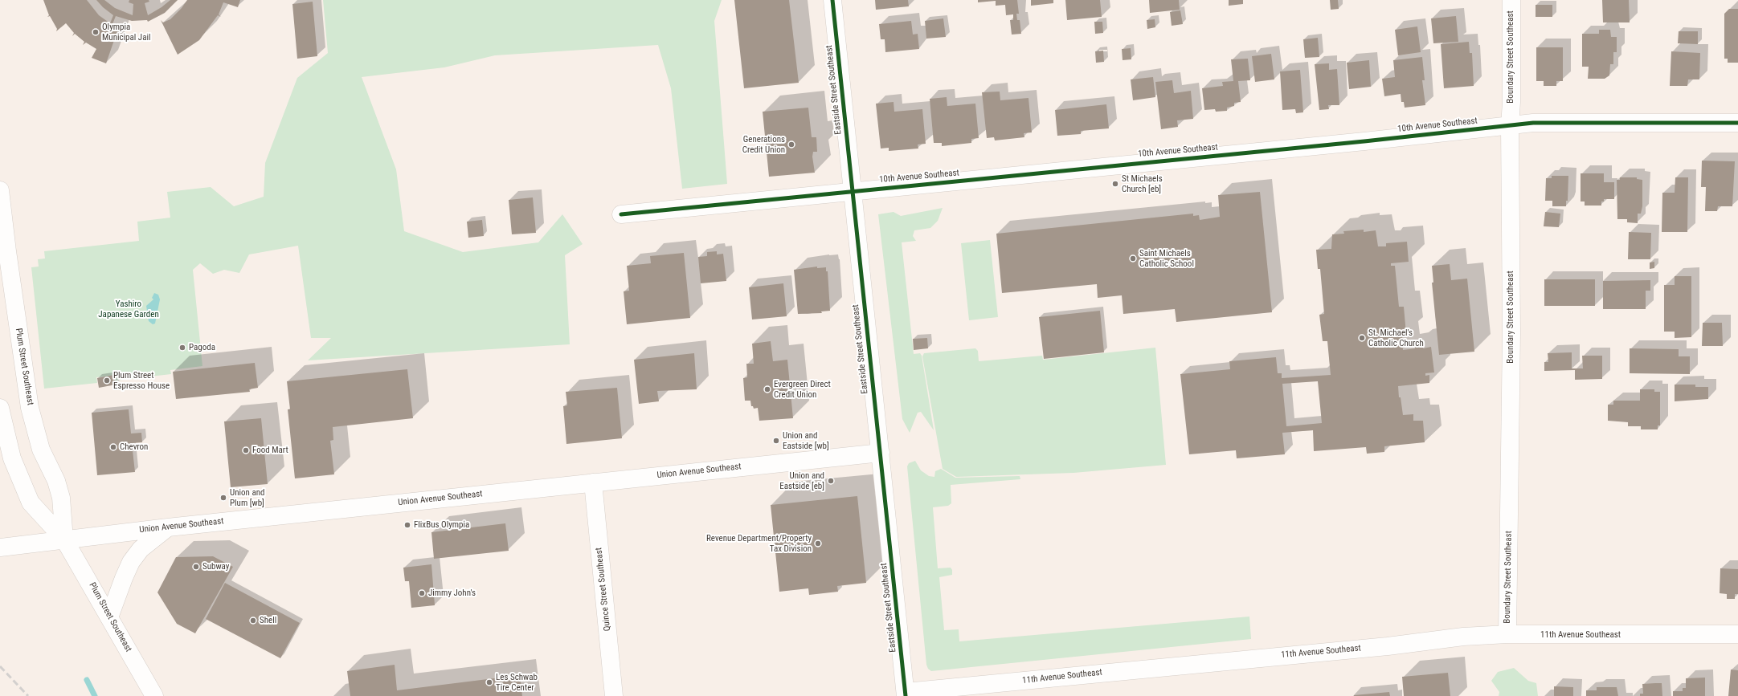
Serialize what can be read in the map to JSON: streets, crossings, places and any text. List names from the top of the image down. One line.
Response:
{"streets":{"street":["Boundary Street Southeast","Eastside Street Southeast","10th Avenue Southeast","Plum Street Southeast","Union Avenue Southeast","Quince Street Southeast","11th Avenue Southeast"]},"crossings":[["Boundary Street Southeast","10th Avenue Southeast"],["Boundary Street Southeast","11th Avenue Southeast"],["Eastside Street Southeast","10th Avenue Southeast"],["Eastside Street Southeast","Union Avenue Southeast"],["Eastside Street Southeast","11th Avenue Southeast"],["Plum Street Southeast","Union Avenue Southeast"],["Union Avenue Southeast","Quince Street Southeast"]],"parks":["Yashiro Japanese Garden"],"places":["Olympia Municipal Jail","Generations Credit Union","St Michaels Church [eb]","Saint Michaels Catholic School","St. Michael's Catholic Church","Pagoda","Plum Street Espresso House","Evergreen Direct Credit Union","Union and Eastside [wb]","Chevron","Food Mart","Union and Eastside [eb]","Union and Plum [wb]","FlixBus Olympia","Revenue Department/Property Tax Division","Subway","Jimmy John's","Shell","Les Schwab Tire Center"]}
